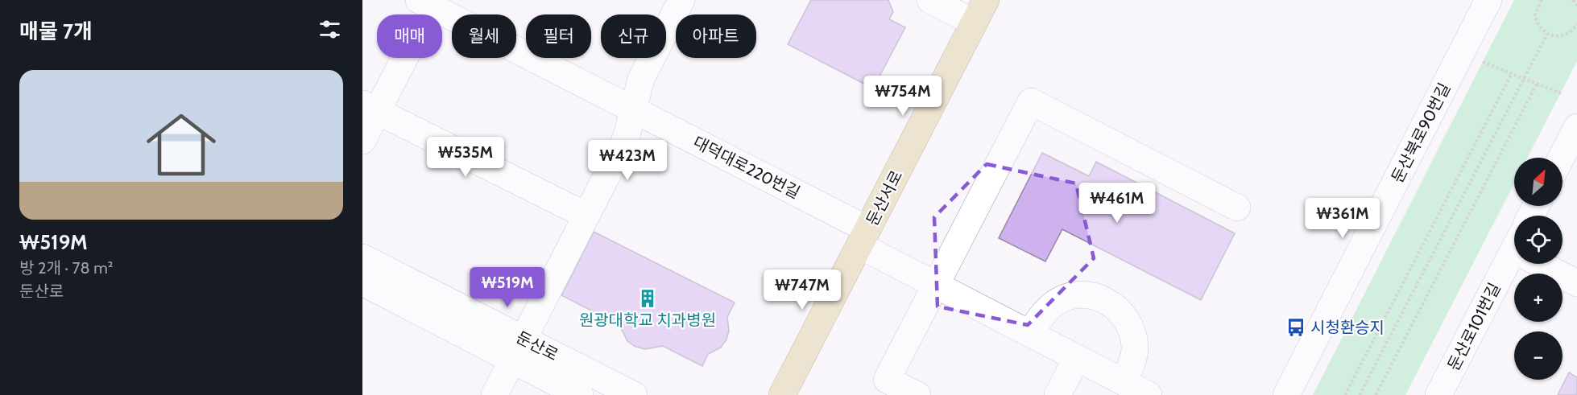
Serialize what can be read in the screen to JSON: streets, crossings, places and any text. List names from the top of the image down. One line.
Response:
{"streets":{"main road":["둔산서로"],"street":["둔산북로90번길","대덕대로220번길","둔산로101번길","둔산로"]},"crossings":[["대덕대로220번길","둔산서로"]],"places":{"building":["원광대학교 치과병원"],"bus stop":["시청환승지"]},"north":"top right","page":{"heading":"매물 7개","chip":["매매","월세","필터","신규","아파트"],"list":[{"name":"₩519M","note":"방 2개 · 78 m² · 둔산로"}],"price":["₩754M","₩535M","₩423M","₩461M","₩361M","₩519M","₩747M"],"map_buttons":["+","−"]}}
